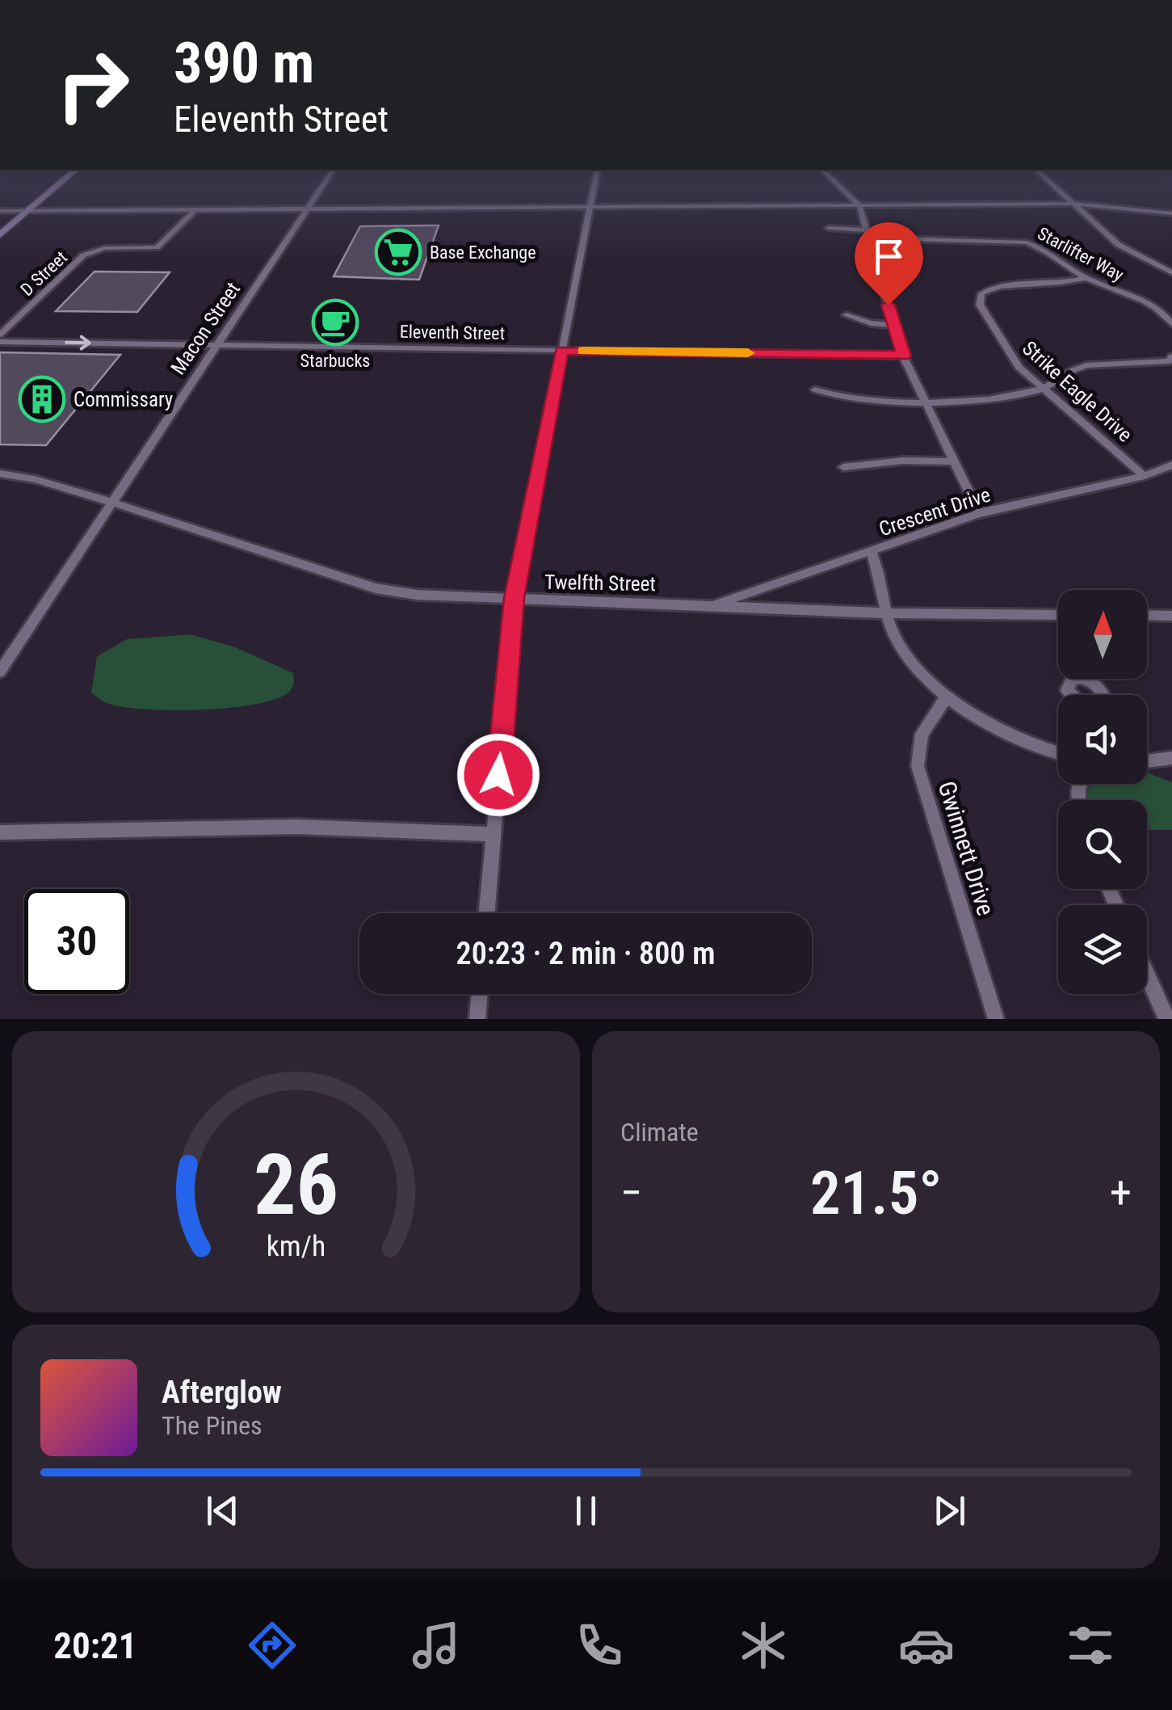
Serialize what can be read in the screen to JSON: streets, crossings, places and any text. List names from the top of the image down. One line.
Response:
{"streets":{"street":["Starlifter Way","D Street","Macon Street","Eleventh Street","Strike Eagle Drive","Crescent Drive","Twelfth Street","Gwinnett Drive"]},"crossings":[["Starlifter Way","Strike Eagle Drive"],["Macon Street","Eleventh Street"],["Macon Street","Twelfth Street"],["Strike Eagle Drive","Crescent Drive"],["Crescent Drive","Twelfth Street"]],"places":{"supermarket":["Base Exchange"],"cafe":["Starbucks"],"building":["Commissary"]},"north":"top","page":{"turn":["390 m","Eleventh Street"],"limit":"30","trip":"20:23 · 2 min · 800 m","tile":"Climate","heat":["−","21.5°","+"],"song":["Afterglow","The Pines"],"tabs":"20:21","gauge":["26","km/h"]}}
